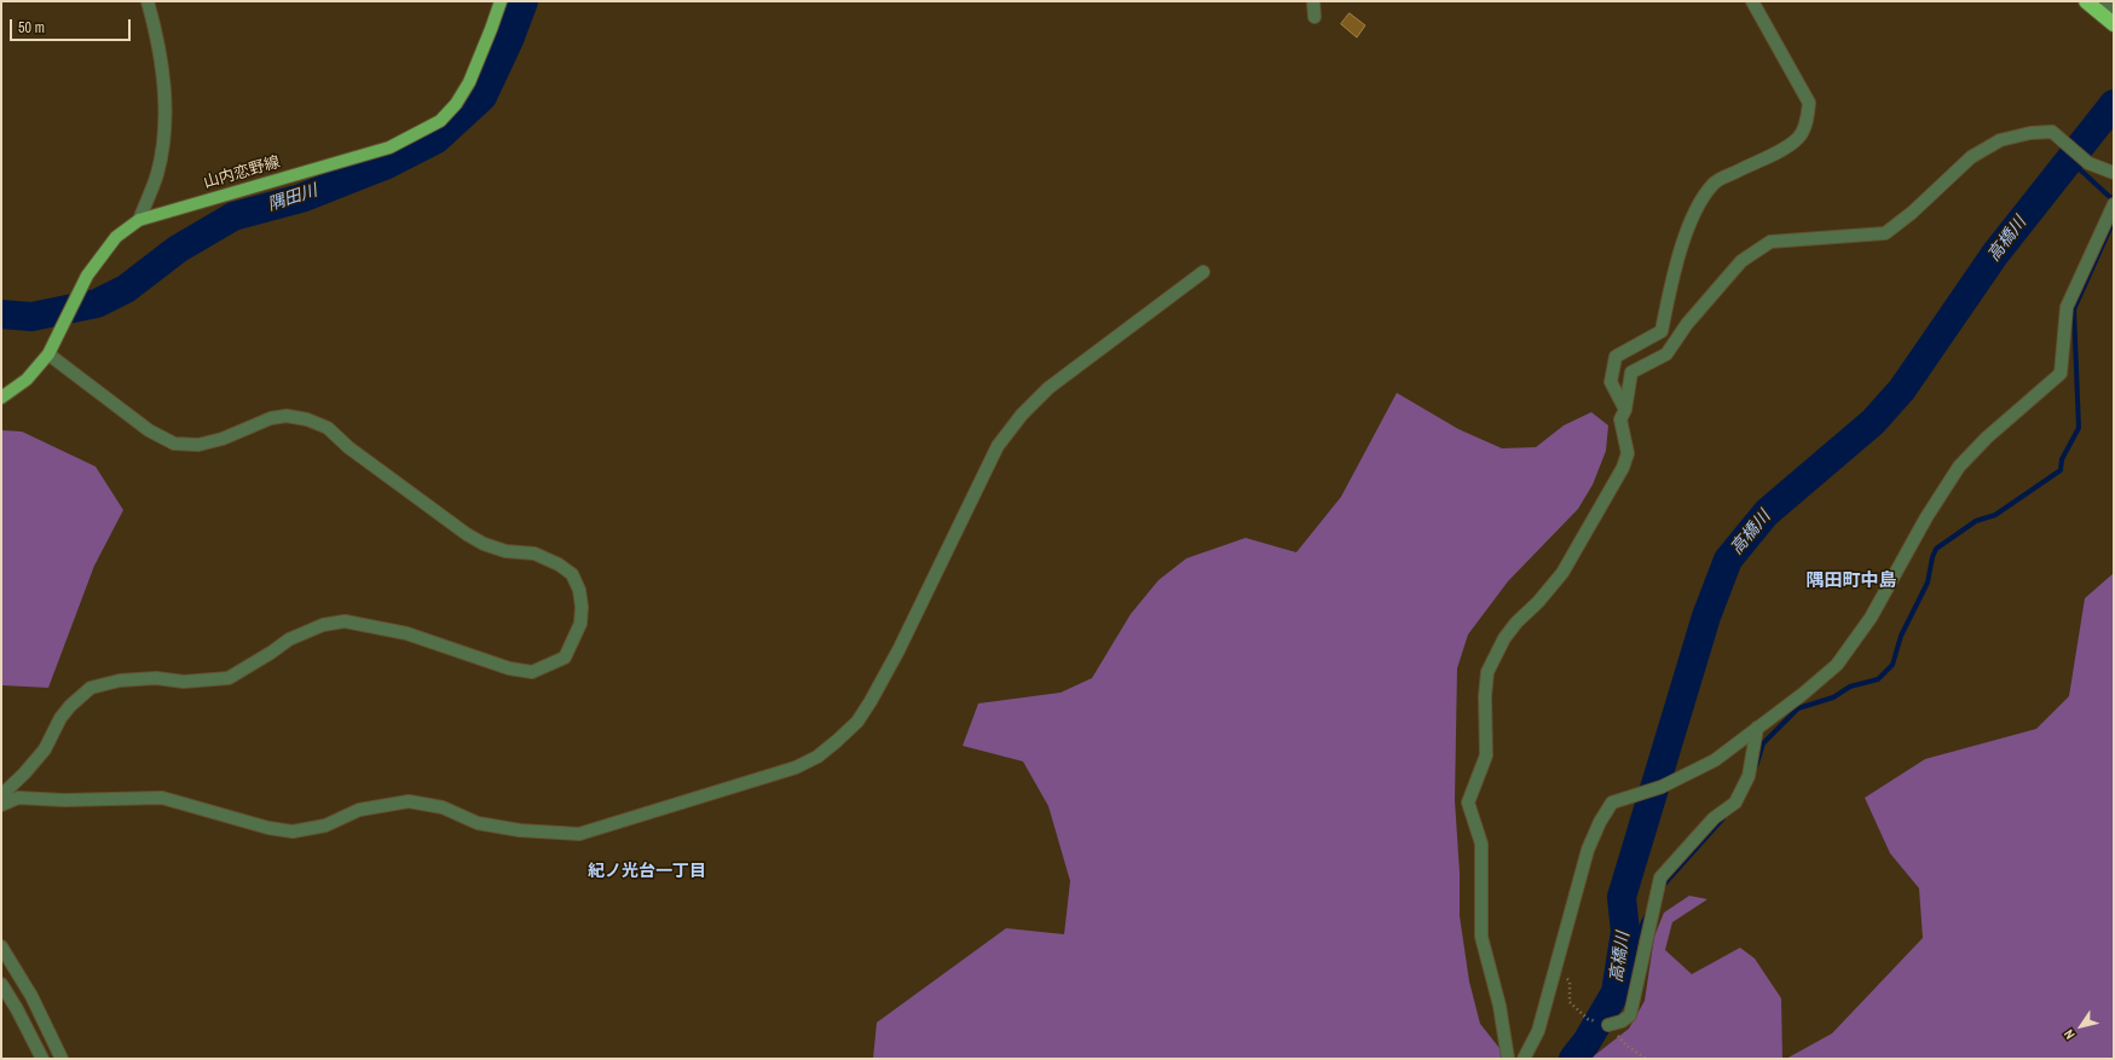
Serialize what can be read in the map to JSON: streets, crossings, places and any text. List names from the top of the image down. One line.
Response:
{"streets":{"main road":["山内恋野線"]},"districts":["隅田町中島","紀ノ光台一丁目"],"water":["隅田川","高橋川"],"scale_bar":"50 m","north":"bottom left"}
